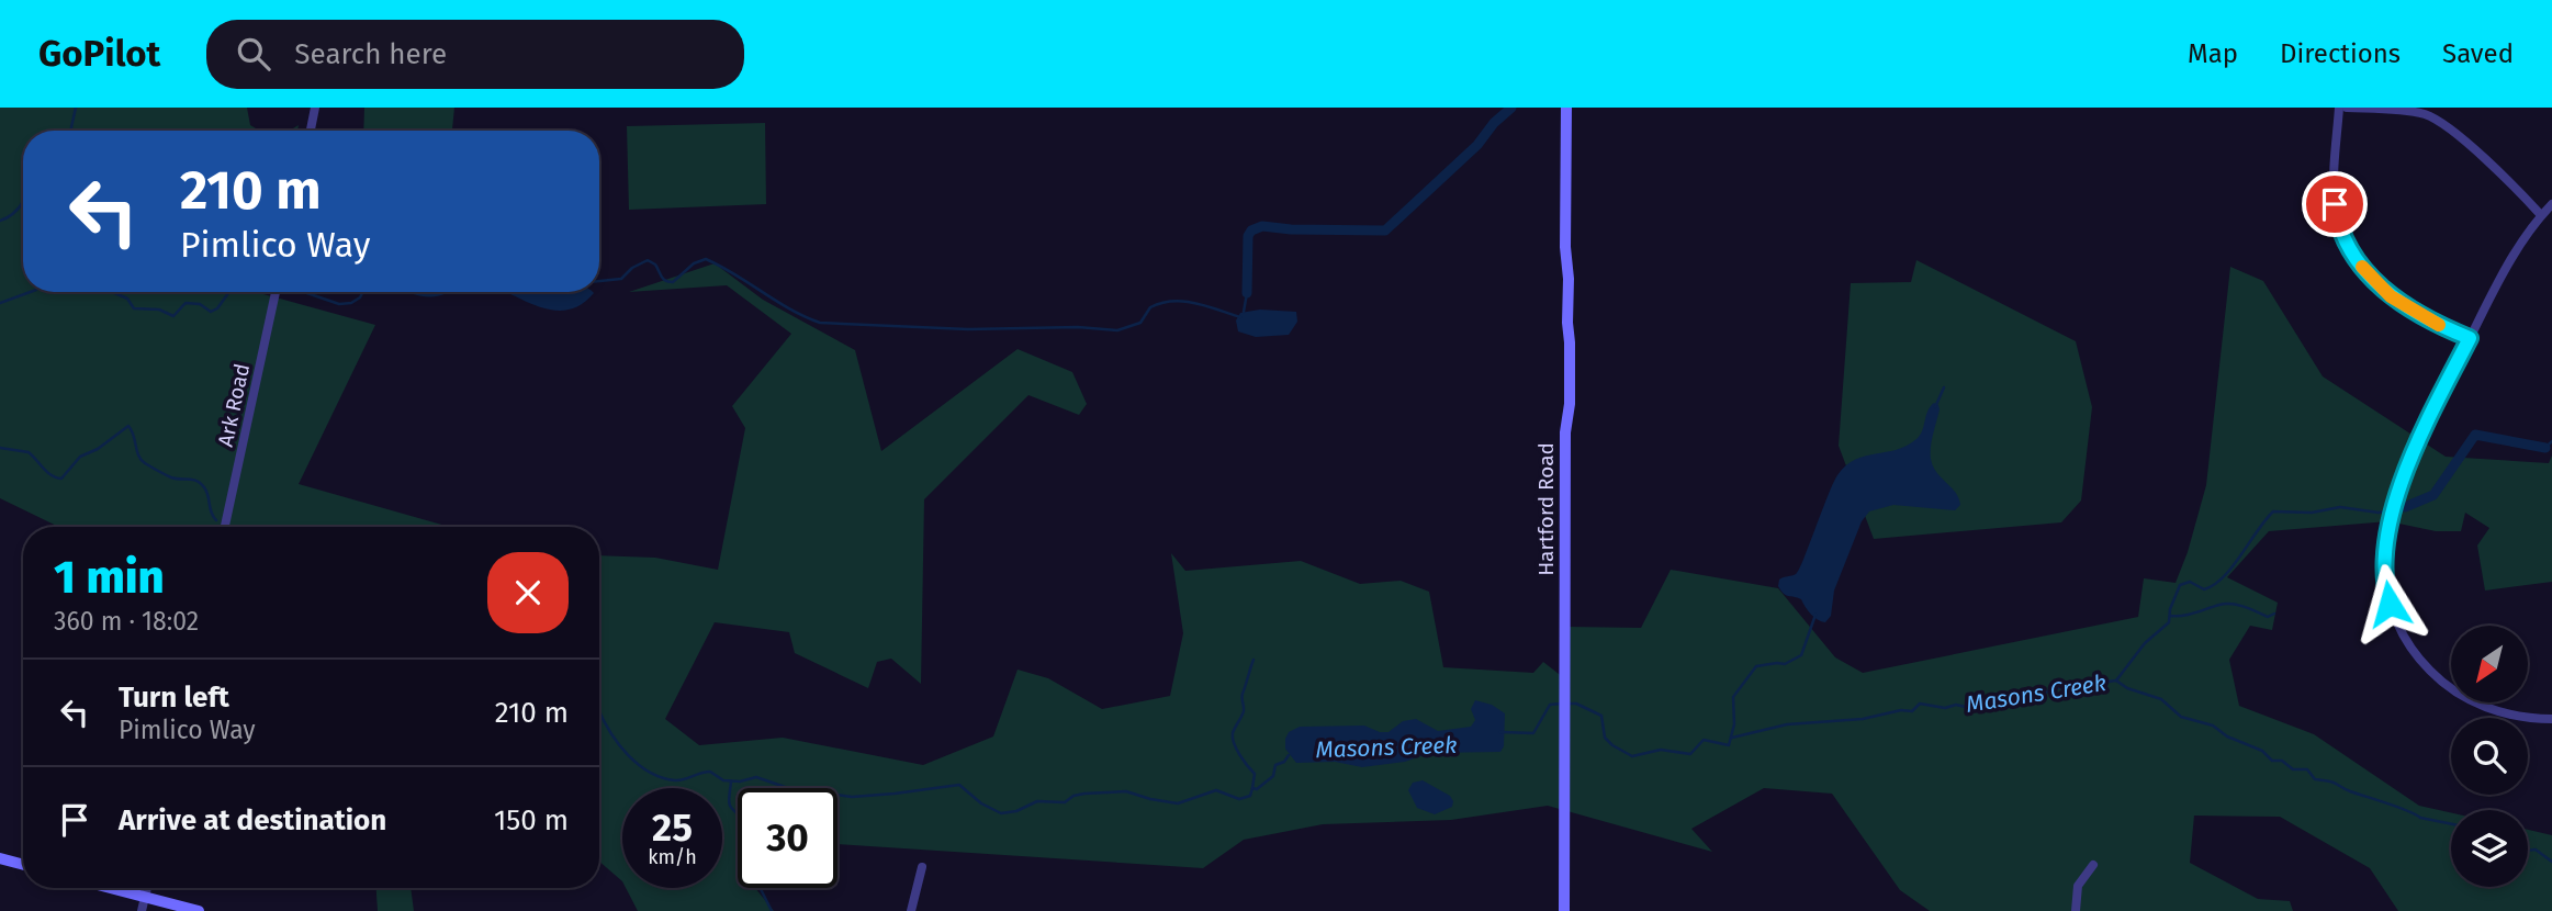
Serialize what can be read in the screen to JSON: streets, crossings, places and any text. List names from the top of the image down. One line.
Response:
{"streets":{"street":["Ark Road","Hartford Road"]},"water":["Masons Creek"],"north":"bottom left","page":{"header":"GoPilot","search":"Search here","nav":["Map","Directions","Saved"],"turn":["210 m","Pimlico Way"],"heading":["1 min","360 m · 18:02"],"list":[{"name":"Turn left","note":"Pimlico Way","value":"210 m"},{"name":"Arrive at destination","value":"150 m"}],"speed":"25 km/h","limit":"30"}}
